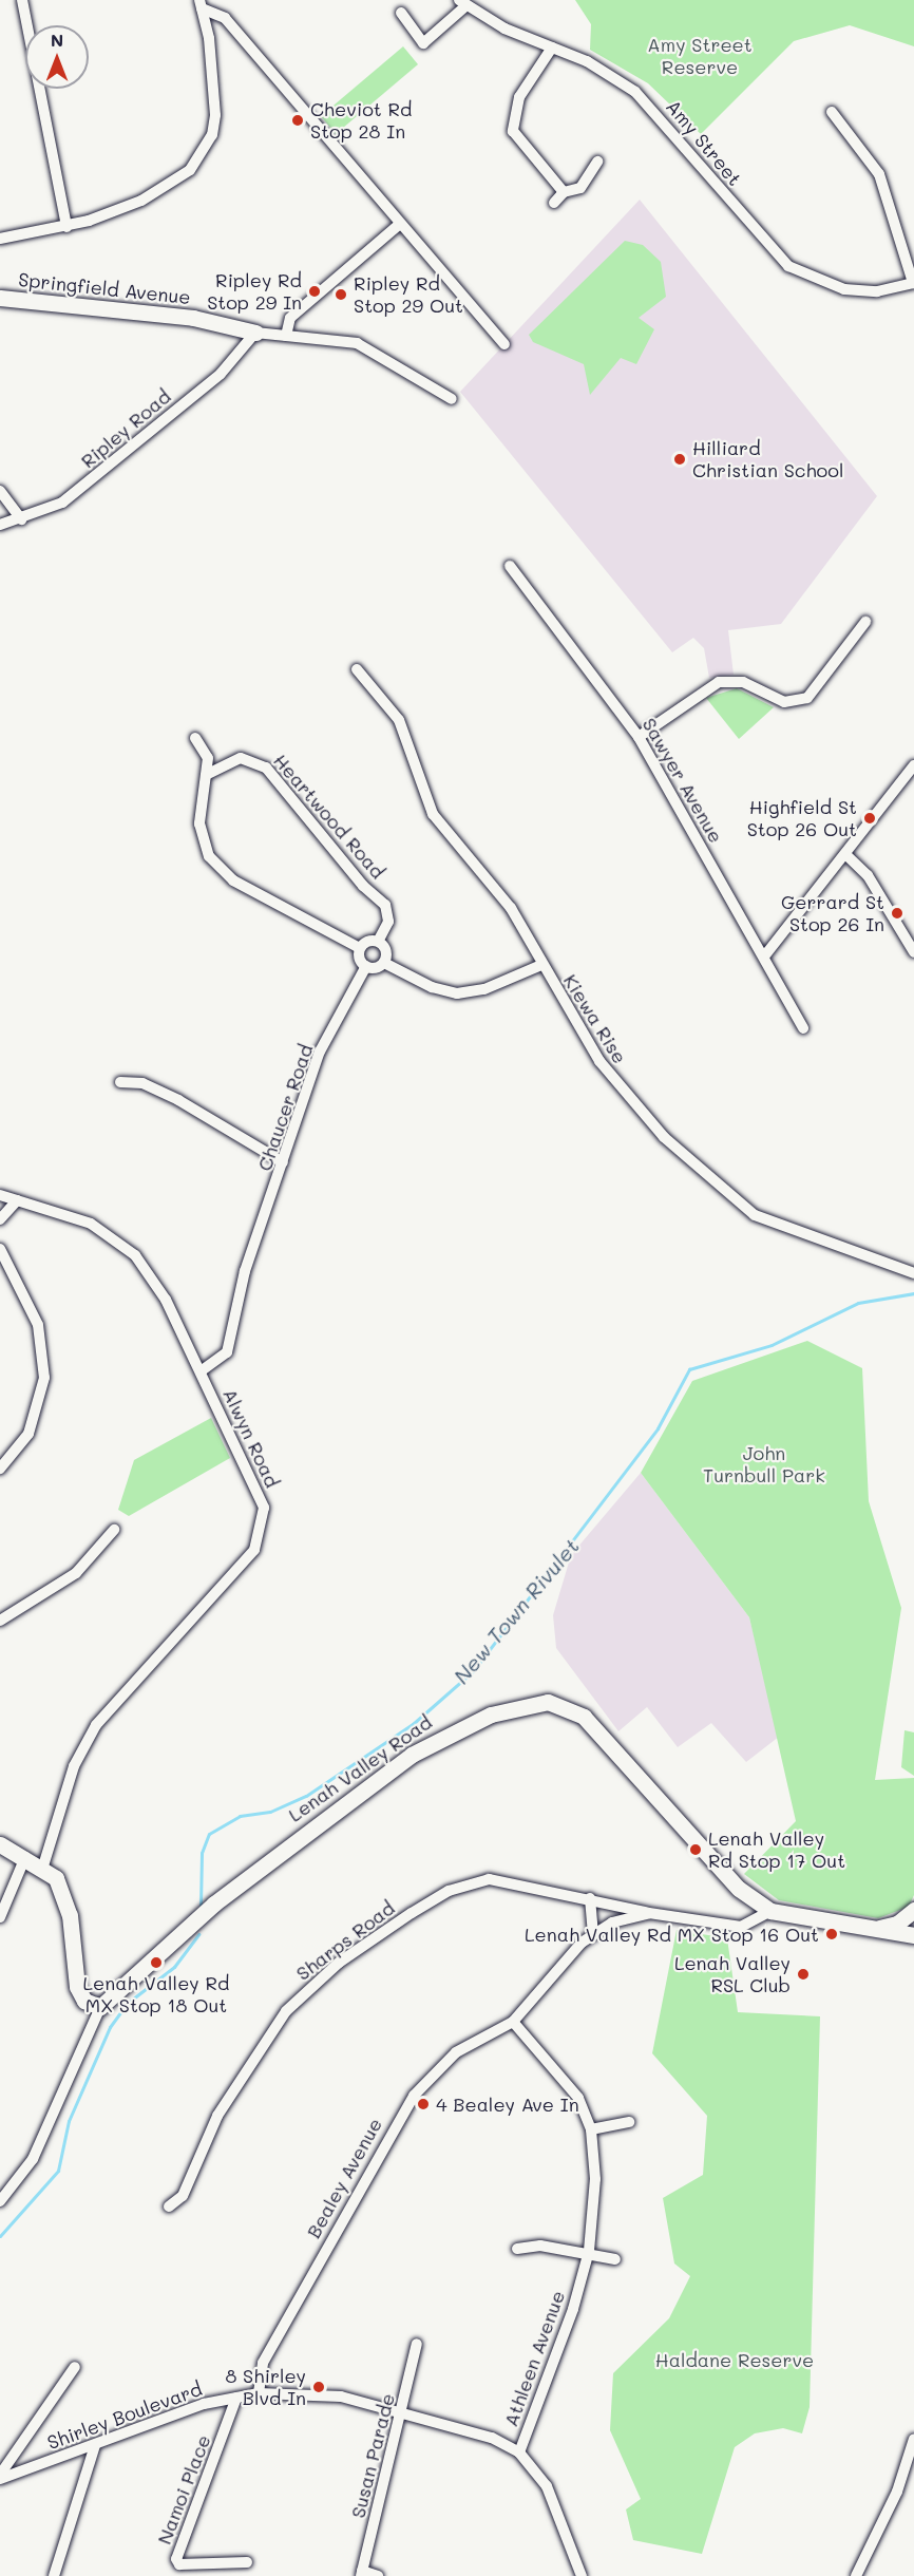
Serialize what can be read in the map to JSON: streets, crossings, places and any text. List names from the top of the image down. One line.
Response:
{"streets":{"street":["Amy Street","Springfield Avenue","Ripley Road","Sawyer Avenue","Heartwood Road","Kiewa Rise","Chaucer Road","Alwyn Road","Lenah Valley Road","Sharps Road","Bealey Avenue","Athleen Avenue","Shirley Boulevard","Susan Parade","Namoi Place"]},"crossings":[["Springfield Avenue","Ripley Road"],["Chaucer Road","Alwyn Road"],["Bealey Avenue","Athleen Avenue"],["Bealey Avenue","Shirley Boulevard"],["Athleen Avenue","Shirley Boulevard"],["Shirley Boulevard","Susan Parade"],["Shirley Boulevard","Namoi Place"]],"water":["New Town Rivulet"],"parks":["Amy Street Reserve","John Turnbull Park","Haldane Reserve"],"places":["Cheviot Rd Stop 28 In","Ripley Rd Stop 29 In","Ripley Rd Stop 29 Out","Hilliard Christian School","Highfield St Stop 26 Out","Gerrard St Stop 26 In","Lenah Valley Rd Stop 17 Out","Lenah Valley Rd MX Stop 16 Out","Lenah Valley Rd MX Stop 18 Out","Lenah Valley RSL Club","4 Bealey Ave In","8 Shirley Blvd In"],"north":"top"}
